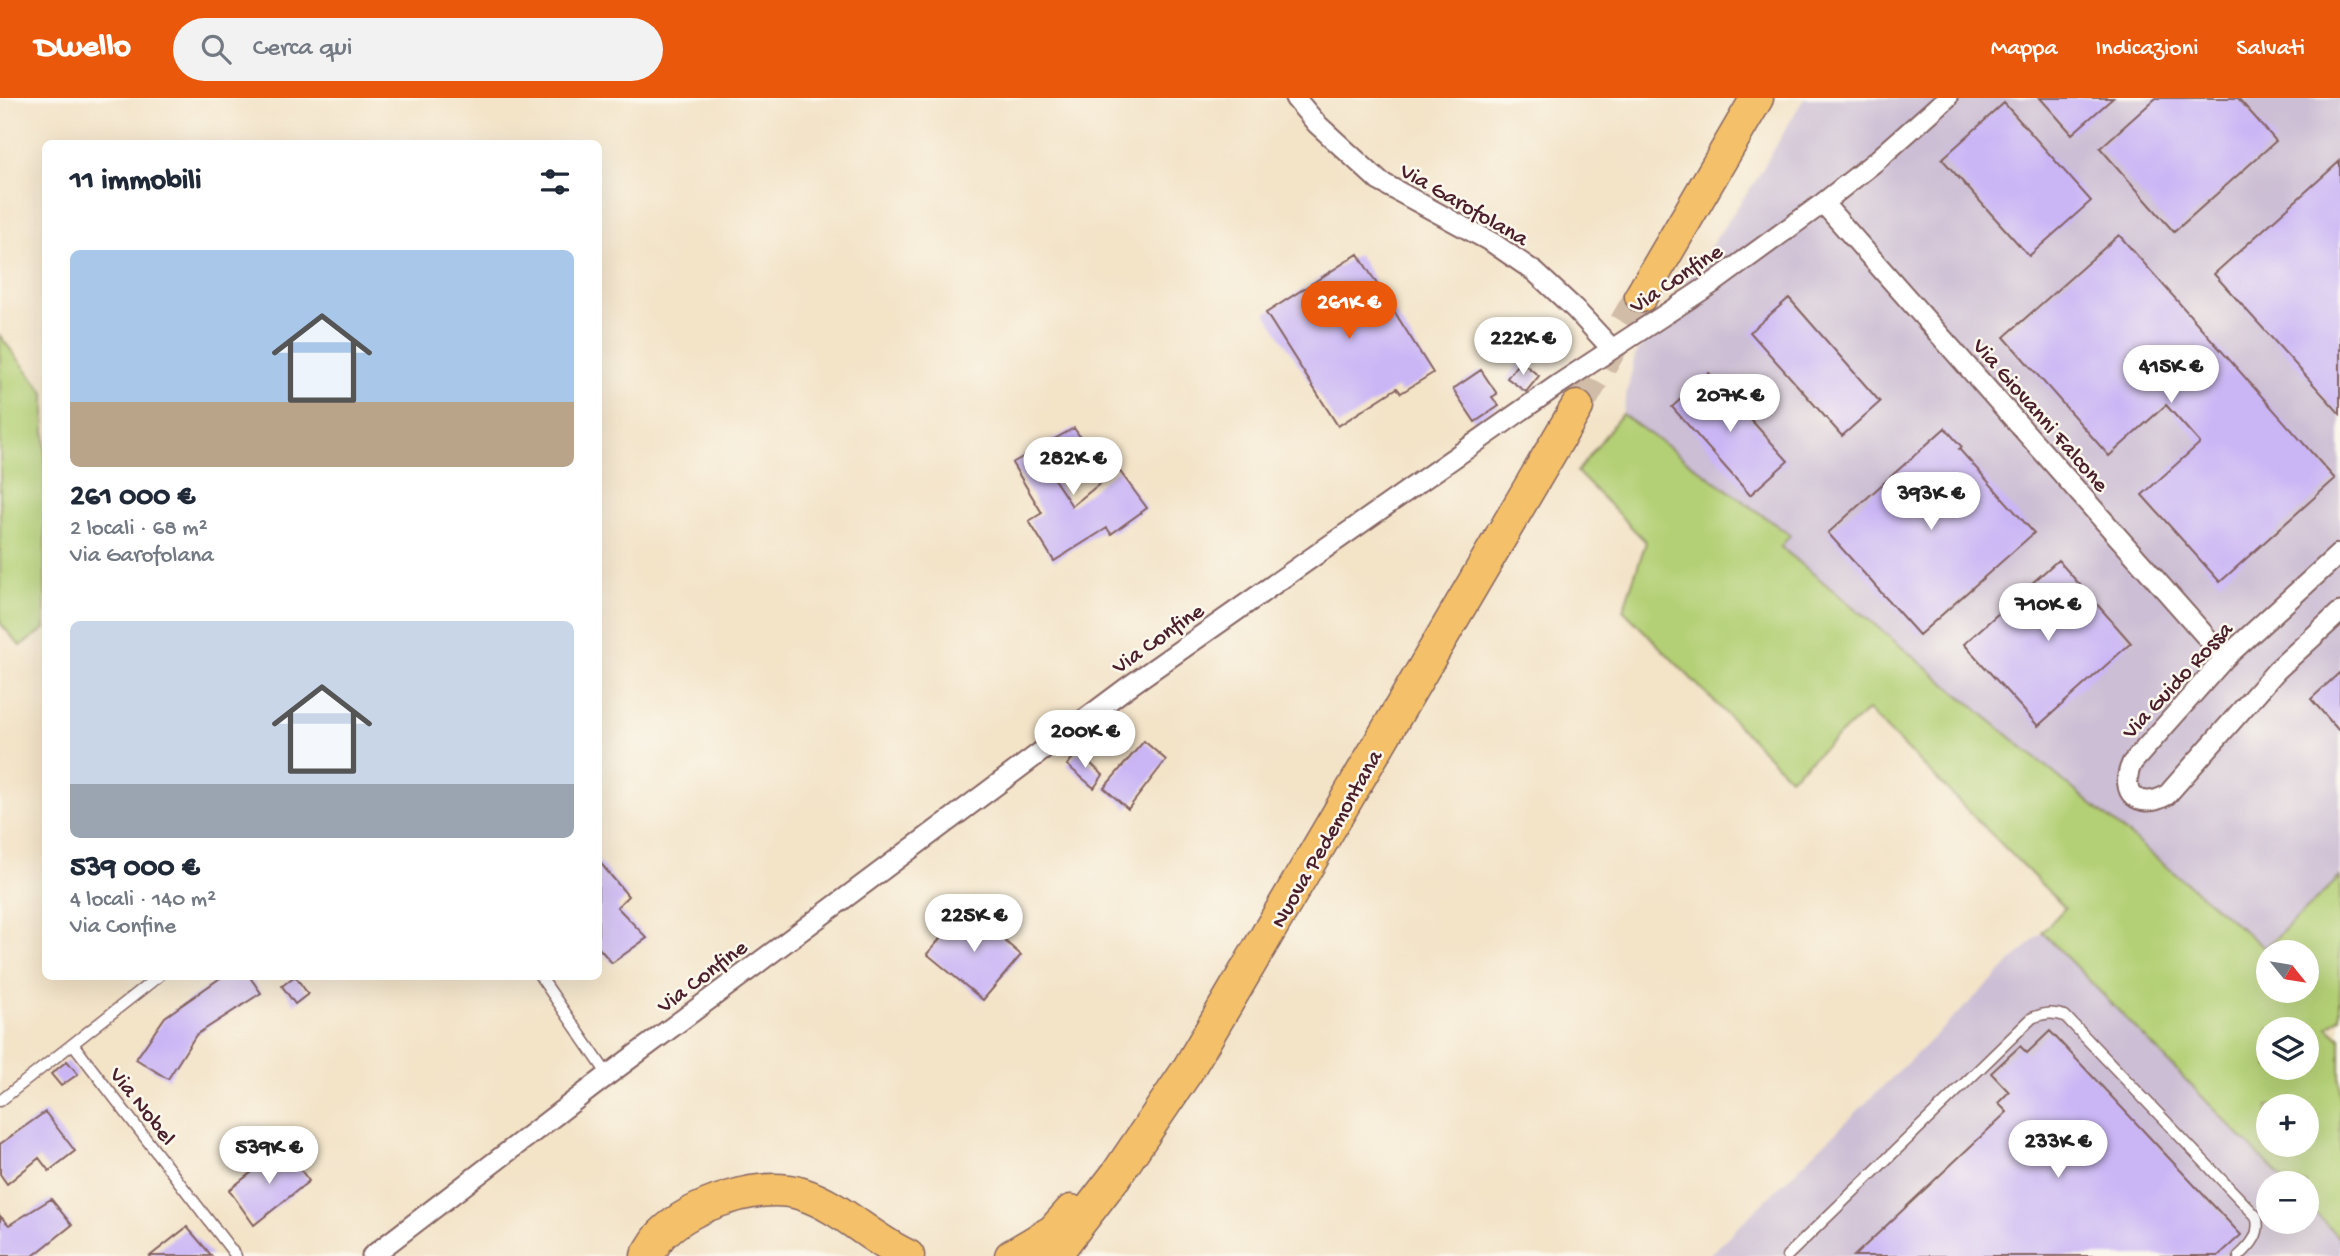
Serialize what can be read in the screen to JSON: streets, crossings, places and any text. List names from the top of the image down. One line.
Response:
{"streets":{"main road":["Nuova Pedemontana"],"street":["Via Garofolana","Via Confine","Via Giovanni Falcone","Via Guido Rossa"],"lane":["Via Nobel"]},"crossings":[["Via Garofolana","Via Confine"],["Via Confine","Via Giovanni Falcone"],["Via Giovanni Falcone","Via Guido Rossa"]],"north":"bottom right","page":{"header":"Dwello","search":"Cerca qui","nav":["Mappa","Indicazioni","Salvati"],"heading":"11 immobili","list":[{"name":"261 000 €","note":"2 locali · 68 m² · Via Garofolana"},{"name":"539 000 €","note":"4 locali · 140 m² · Via Confine"}],"price":["261K €","222K €","415K €","207K €","282K €","393K €","710K €","200K €","225K €","233K €","539K €"],"map_buttons":["+","−"]}}
